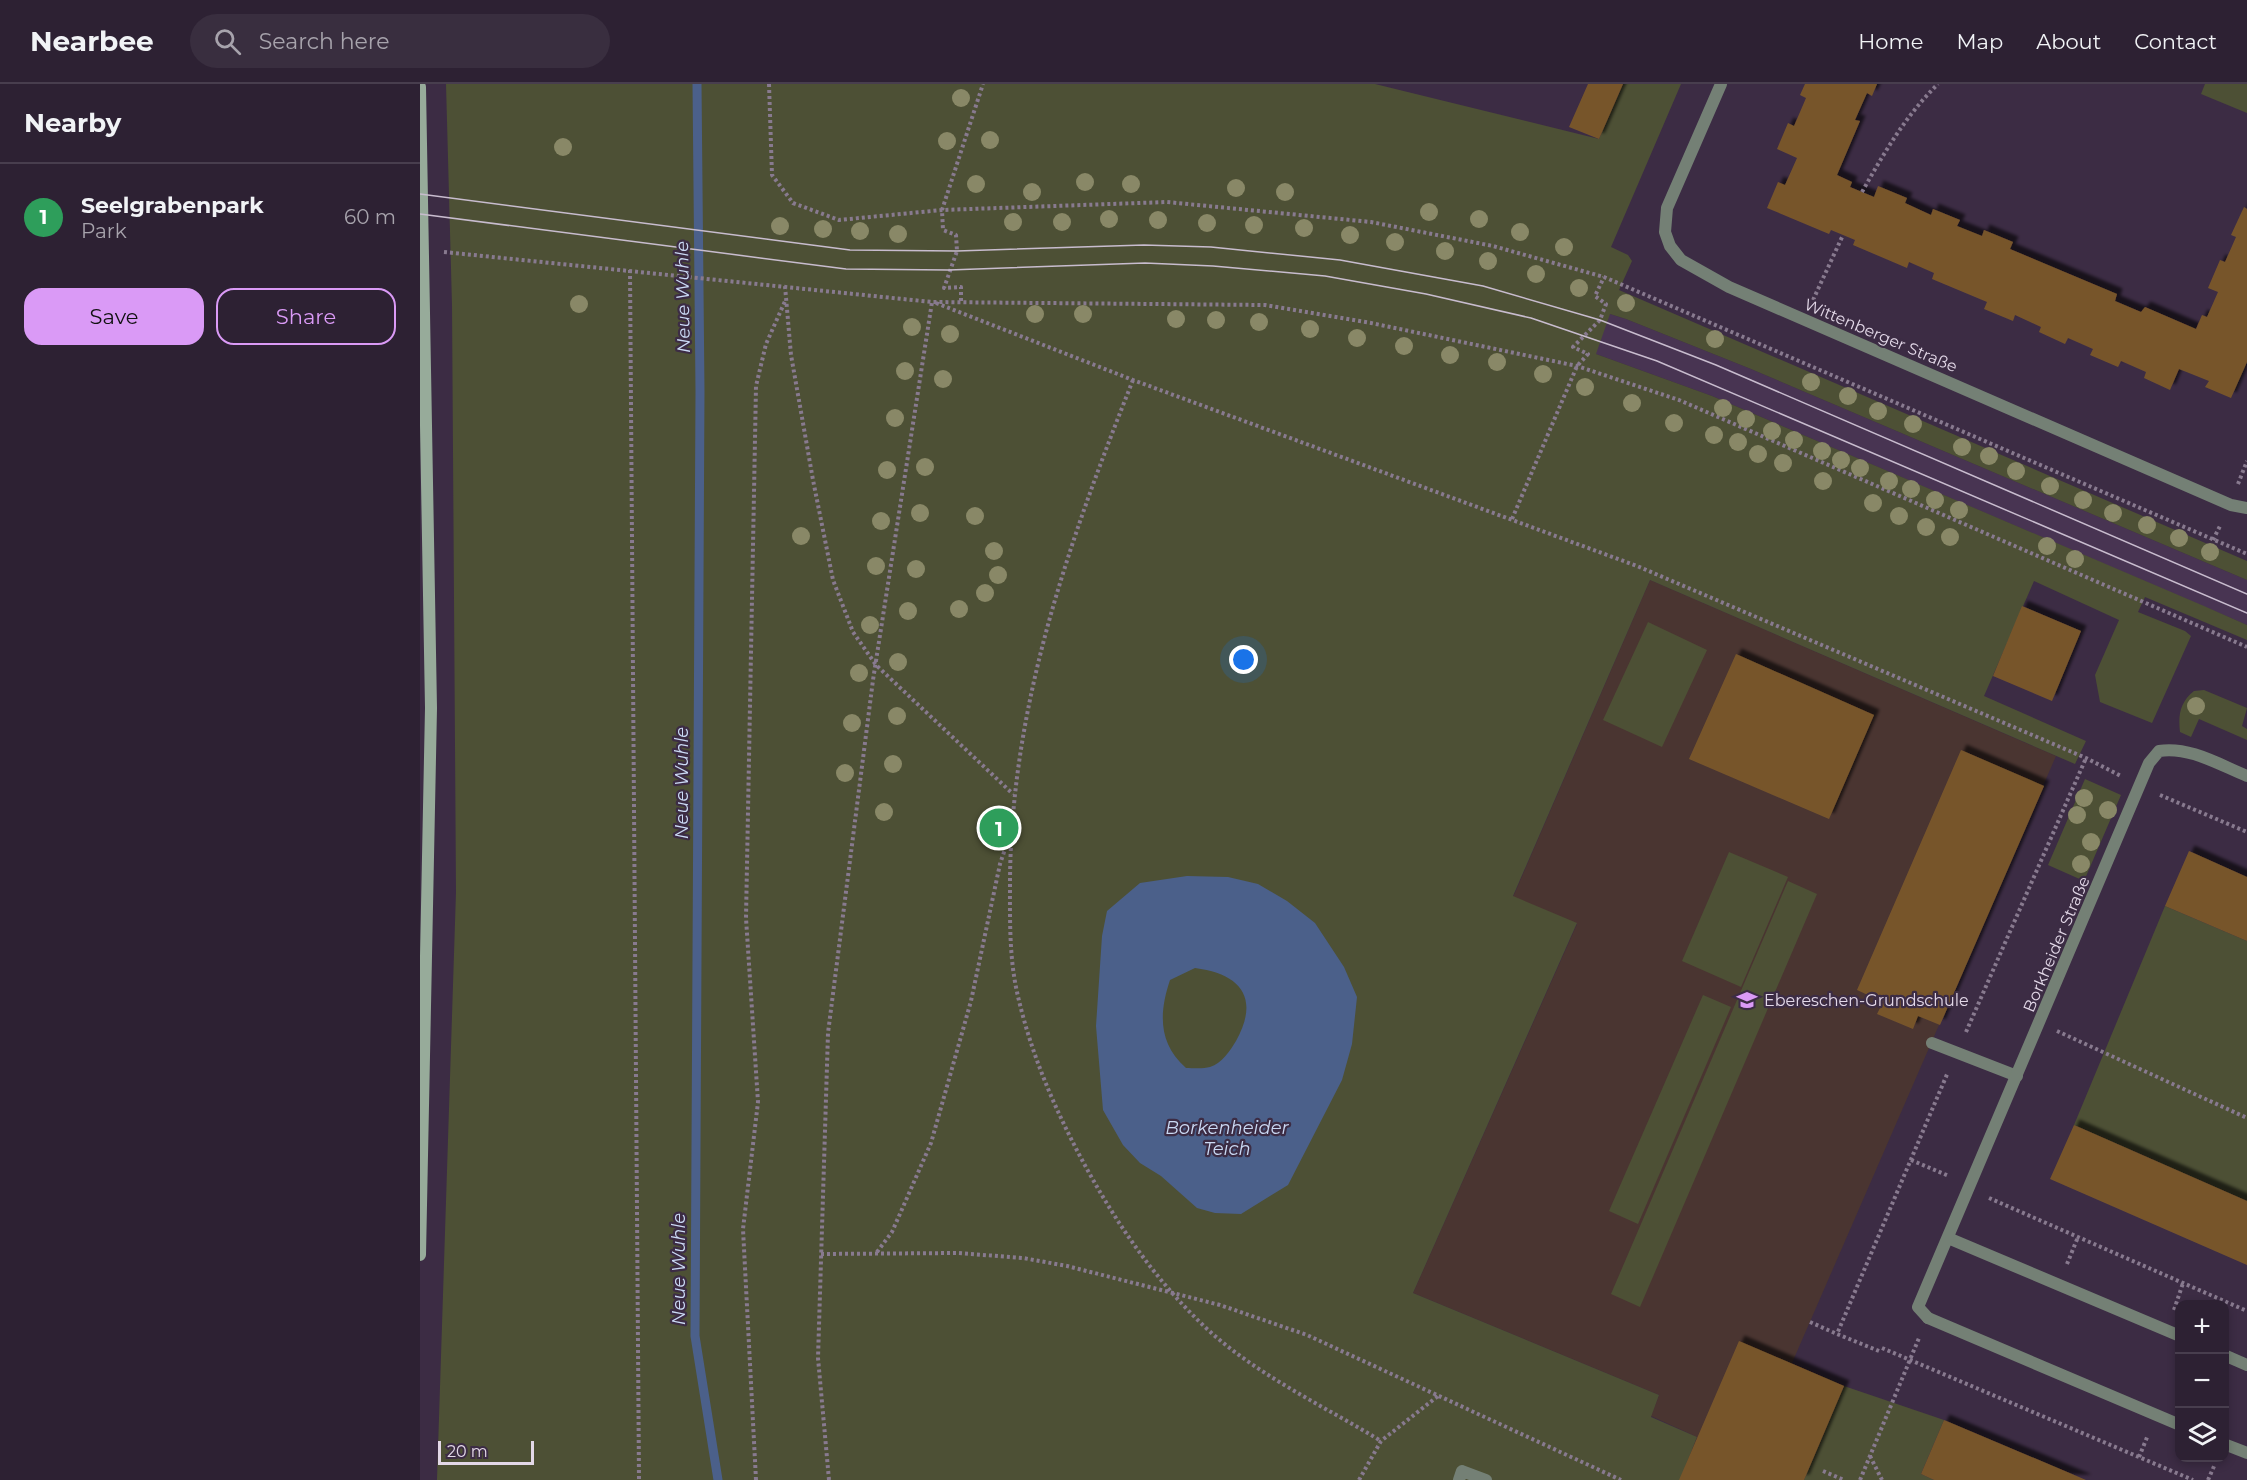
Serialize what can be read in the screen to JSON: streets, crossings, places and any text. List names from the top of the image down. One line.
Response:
{"streets":{"street":["Wittenberger Straße","Borkheider Straße"]},"water":["Neue Wuhle","Borkenheider Teich"],"places":{"school or university":["Ebereschen-Grundschule"]},"scale_bar":"20 m","page":{"header":"Nearbee","search":"Search here","nav":["Home","Map","About","Contact"],"heading":"Nearby","list":[{"mark":"1","name":"Seelgrabenpark","note":"Park","value":"60 m"}],"buttons":["Save","Share"],"pins":"1","map_buttons":["+","−"],"scale":"20 m"}}
